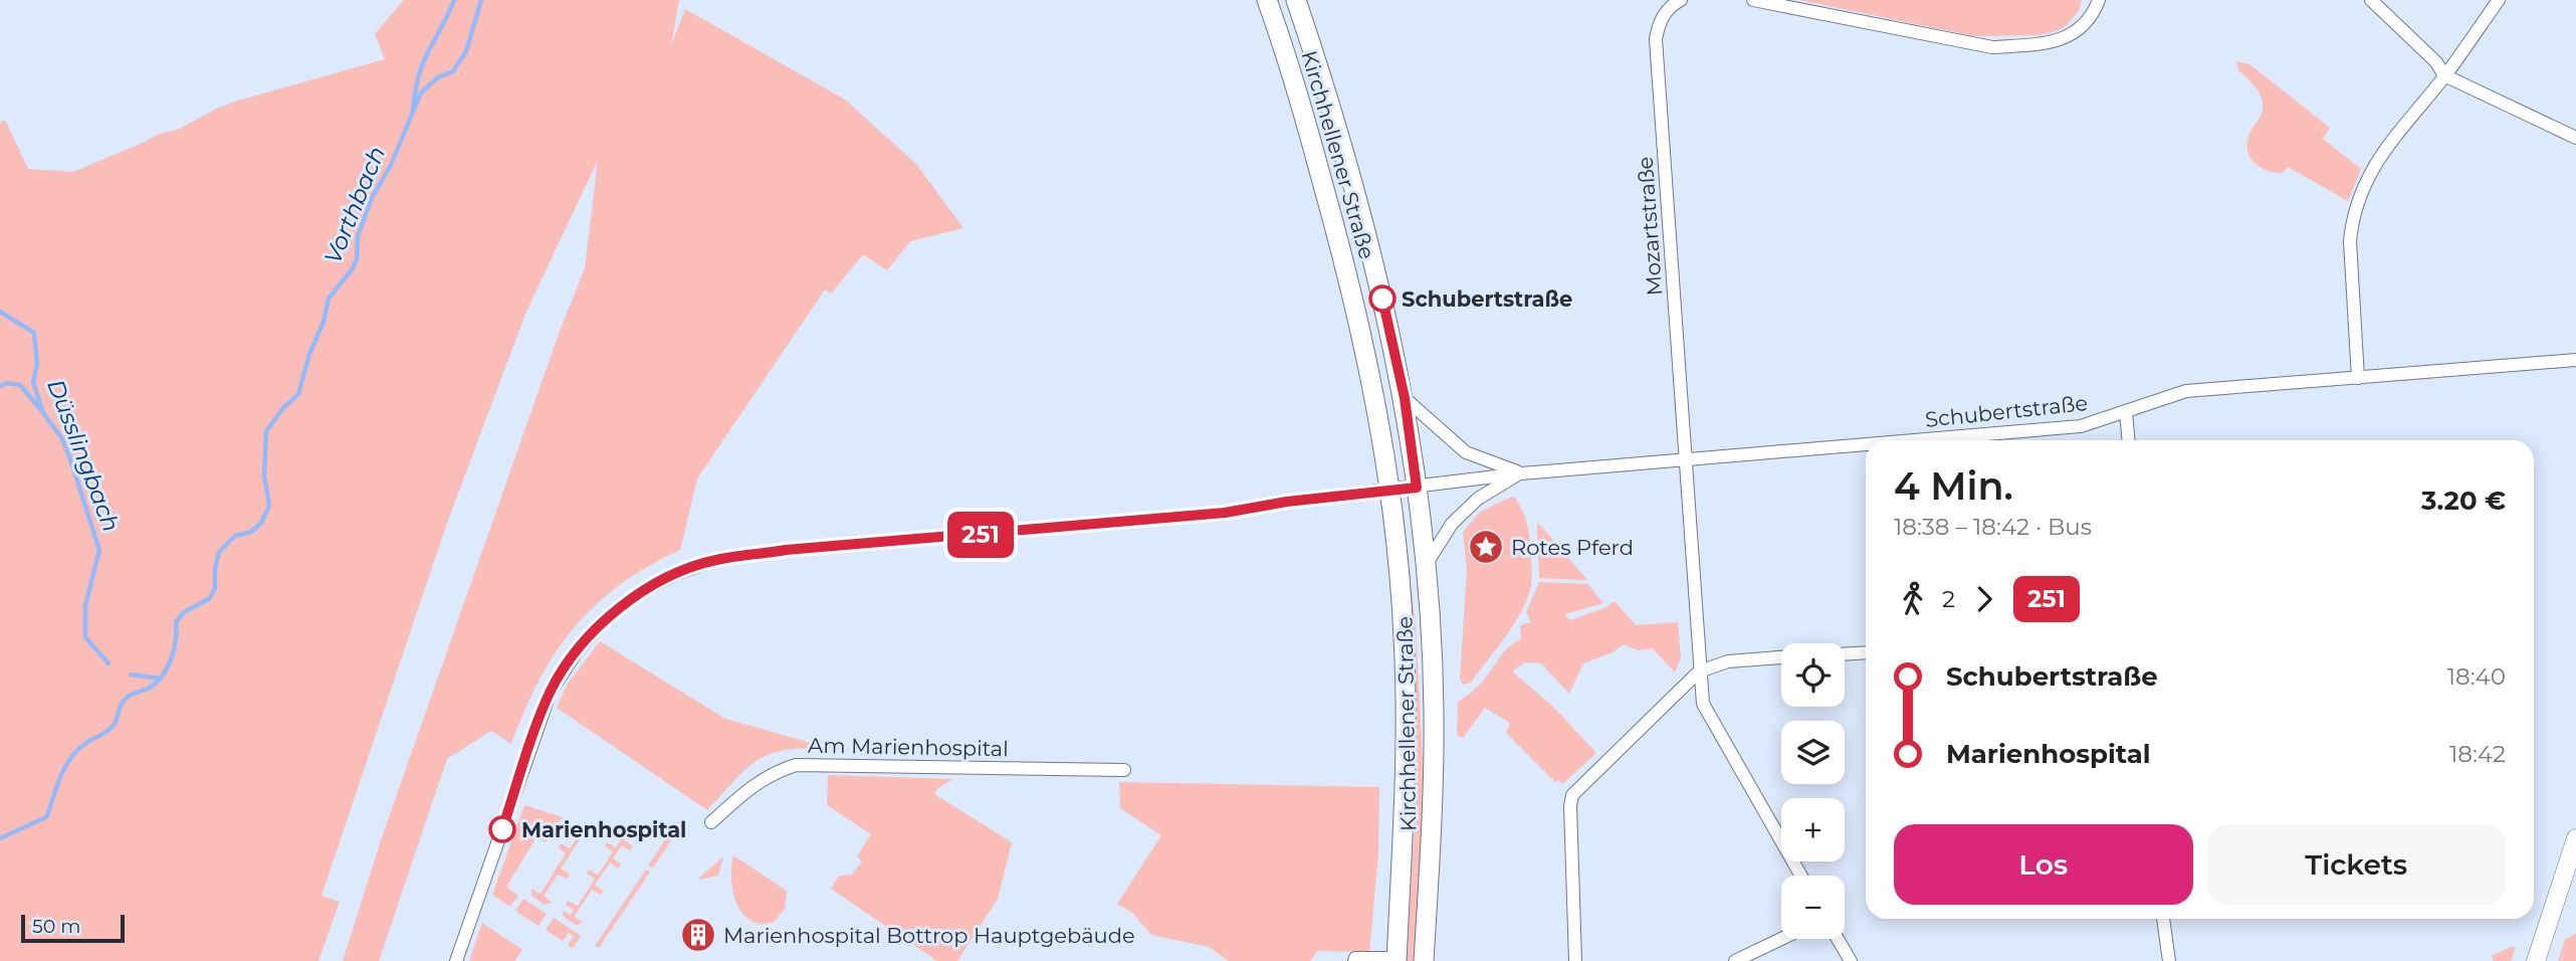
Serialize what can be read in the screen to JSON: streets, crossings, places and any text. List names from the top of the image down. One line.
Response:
{"streets":{"main road":["Kirchhellener Straße"],"street":["Mozartstraße","Schubertstraße","Am Marienhospital"]},"crossings":[["Kirchhellener Straße","Schubertstraße"],["Mozartstraße","Schubertstraße"]],"water":["Vorthbach","Düsslingbach"],"places":{"other":["Schubertstraße","Marienhospital"],"place":["Rotes Pferd"],"building":["Marienhospital Bottrop Hauptgebäude"]},"lines":["bus line 251"],"scale_bar":"50 m","page":{"on_map":"251","heading":["4 Min.","18:38 – 18:42 · Bus","3.20 €"],"legs":["2","251"],"list":[{"name":"Schubertstraße","value":"18:40"},{"name":"Marienhospital","value":"18:42"}],"map_buttons":["+","−"],"buttons":["Los","Tickets"],"scale":"50 m"}}
